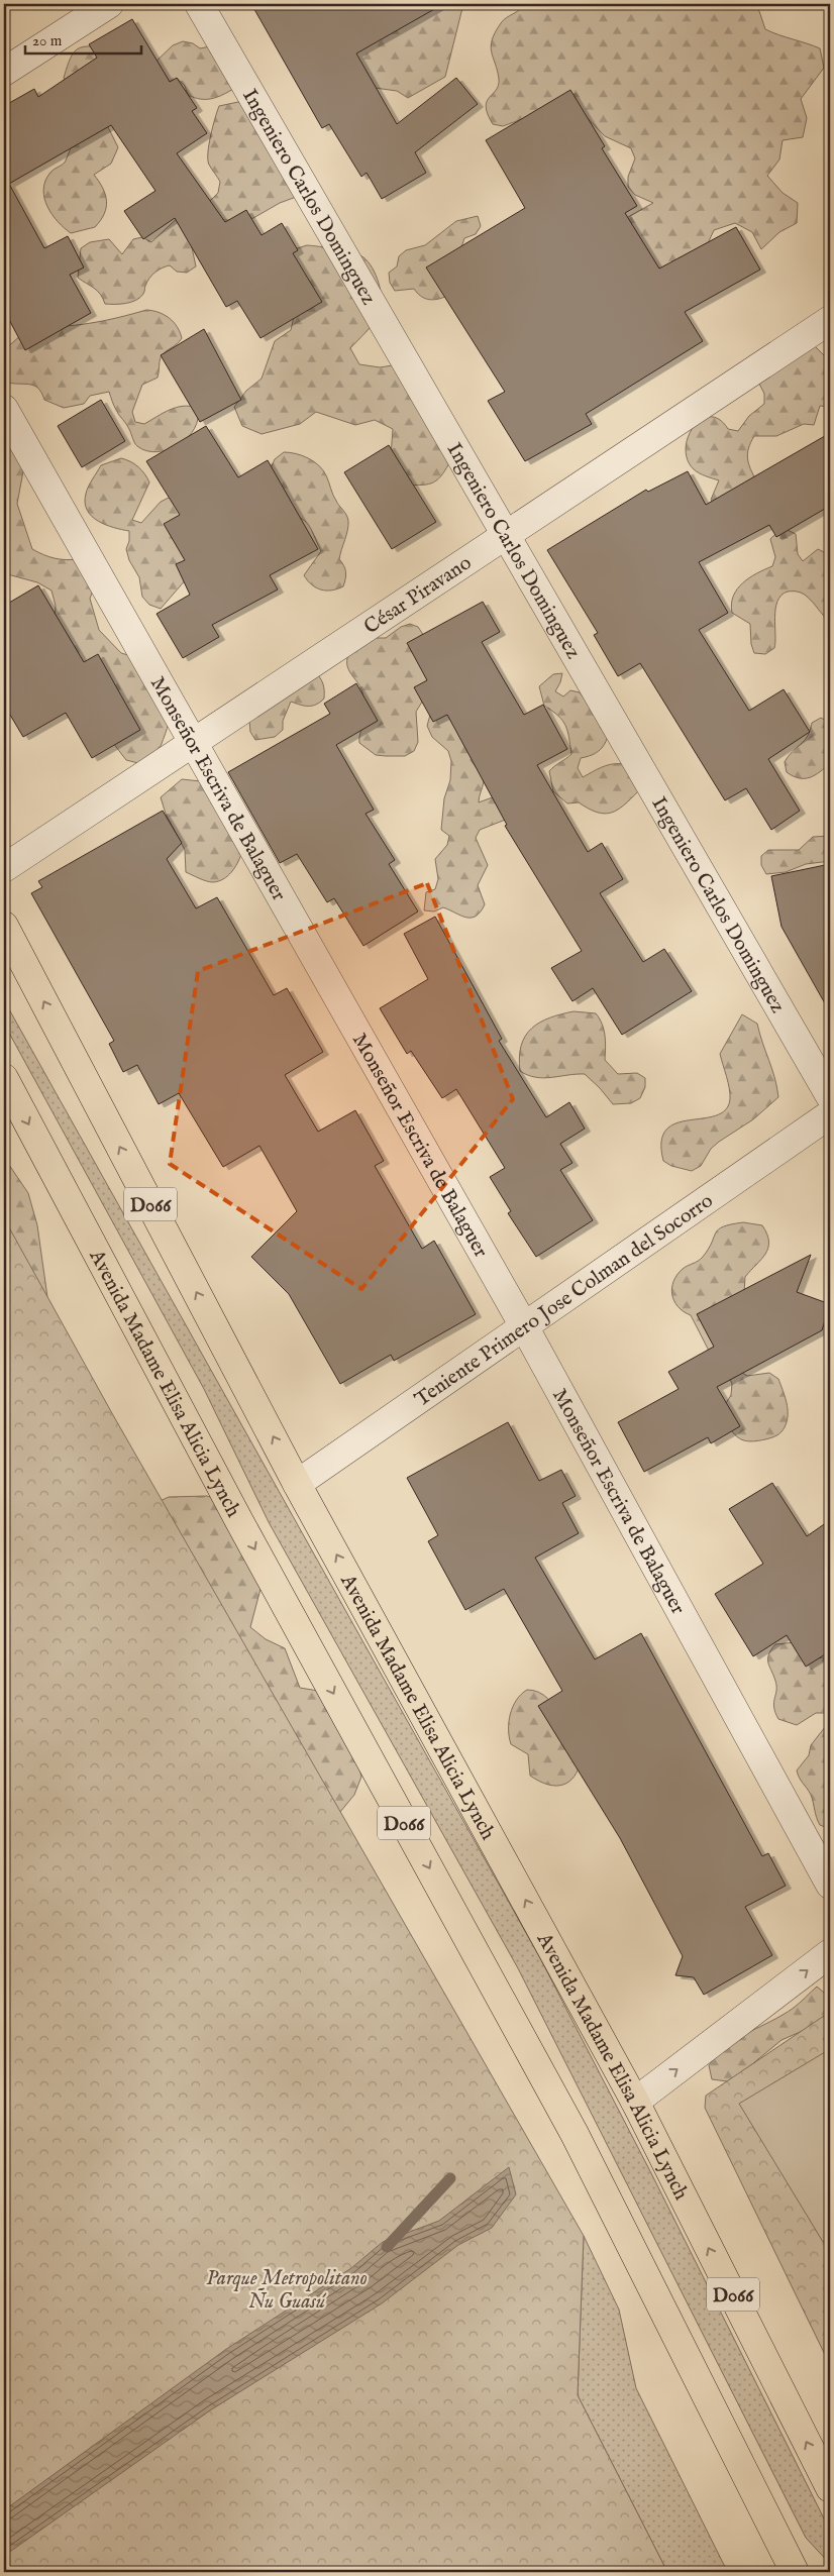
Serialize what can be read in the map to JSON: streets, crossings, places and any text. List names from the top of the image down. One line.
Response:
{"streets":{"highway":["D066","Avenida Madame Elisa Alicia Lynch"],"street":["Ingeniero Carlos Dominguez","César Piravano","Monseñor Escriva de Balaguer","Teniente Primero Jose Colman del Socorro"]},"crossings":[["Ingeniero Carlos Dominguez","César Piravano"],["César Piravano","Monseñor Escriva de Balaguer"],["Monseñor Escriva de Balaguer","Teniente Primero Jose Colman del Socorro"],["Teniente Primero Jose Colman del Socorro","Avenida Madame Elisa Alicia Lynch"]],"parks":["Parque Metropolitano Ñu Guasú"],"scale_bar":"20 m"}
